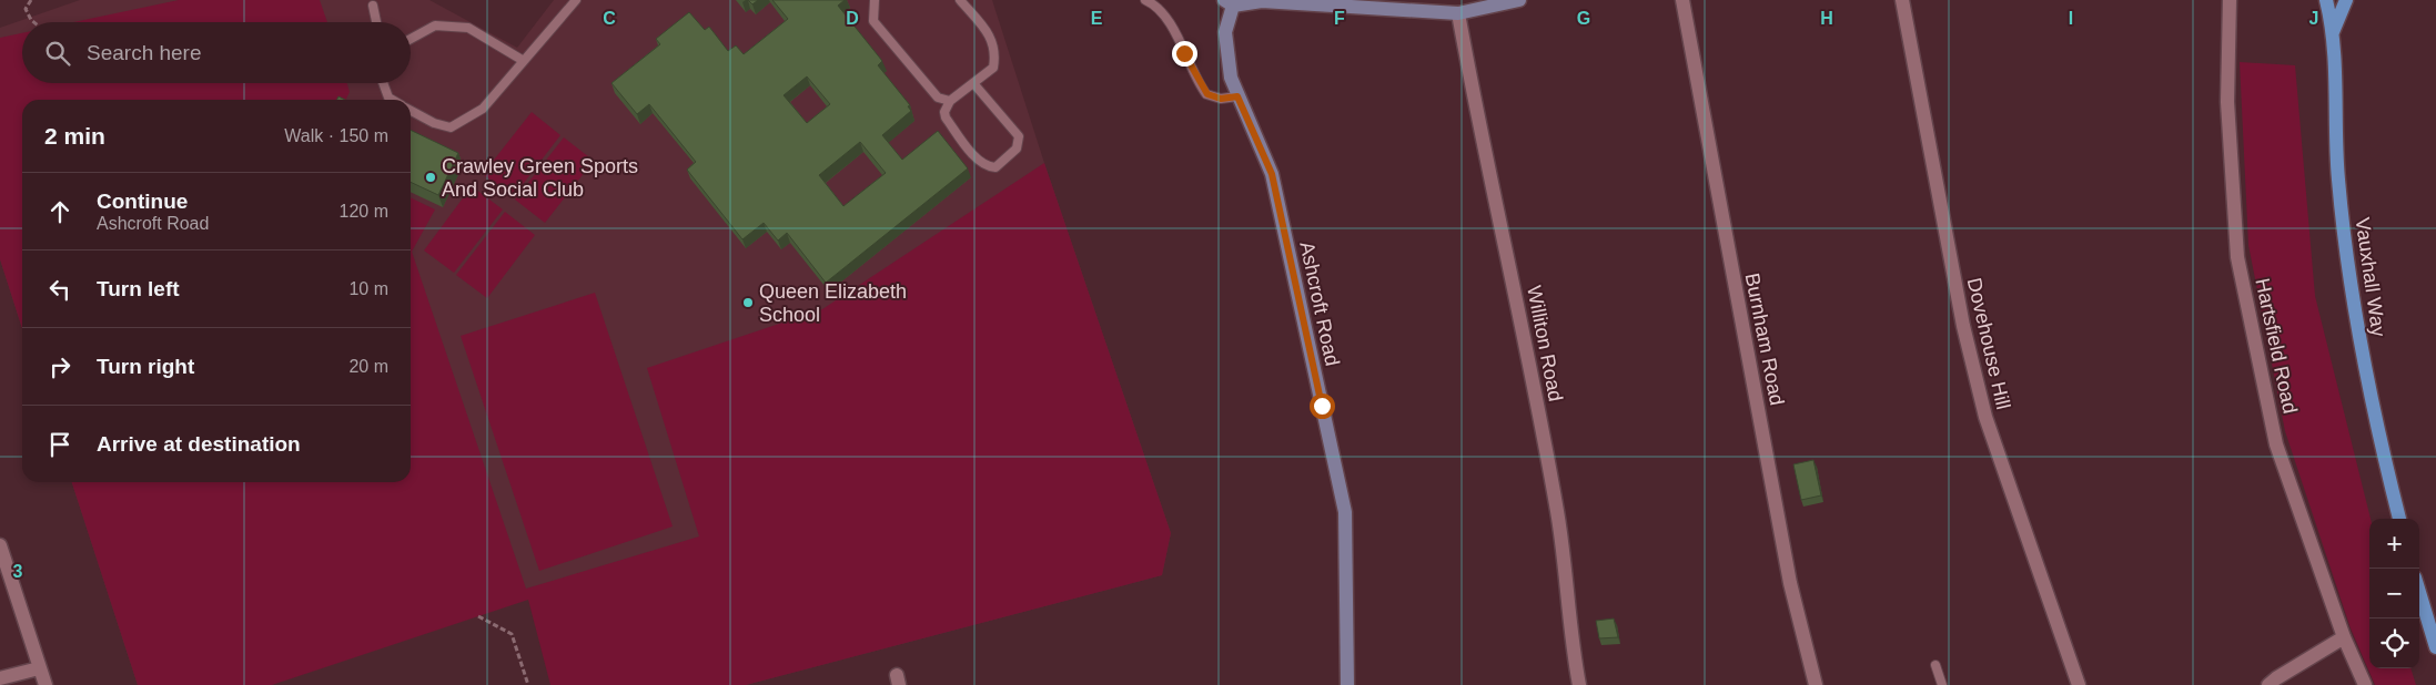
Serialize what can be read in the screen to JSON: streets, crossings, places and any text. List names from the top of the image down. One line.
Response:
{"streets":{"main road":["Vauxhall Way"],"street":["Ashcroft Road","Burnham Road","Williton Road","Dovehouse Hill","Hartsfield Road"]},"places":["Crawley Green Sports And Social Club","Queen Elizabeth School"],"page":{"search":"Search here","heading":["2 min","Walk · 150 m"],"list":[["Continue","Ashcroft Road","120 m"],["Turn left","10 m"],["Turn right","20 m"],"Arrive at destination"],"map_buttons":["+","−"]},"grid":{"columns":["C","D","E","F","G","H","I","J"],"rows":["3"]}}
